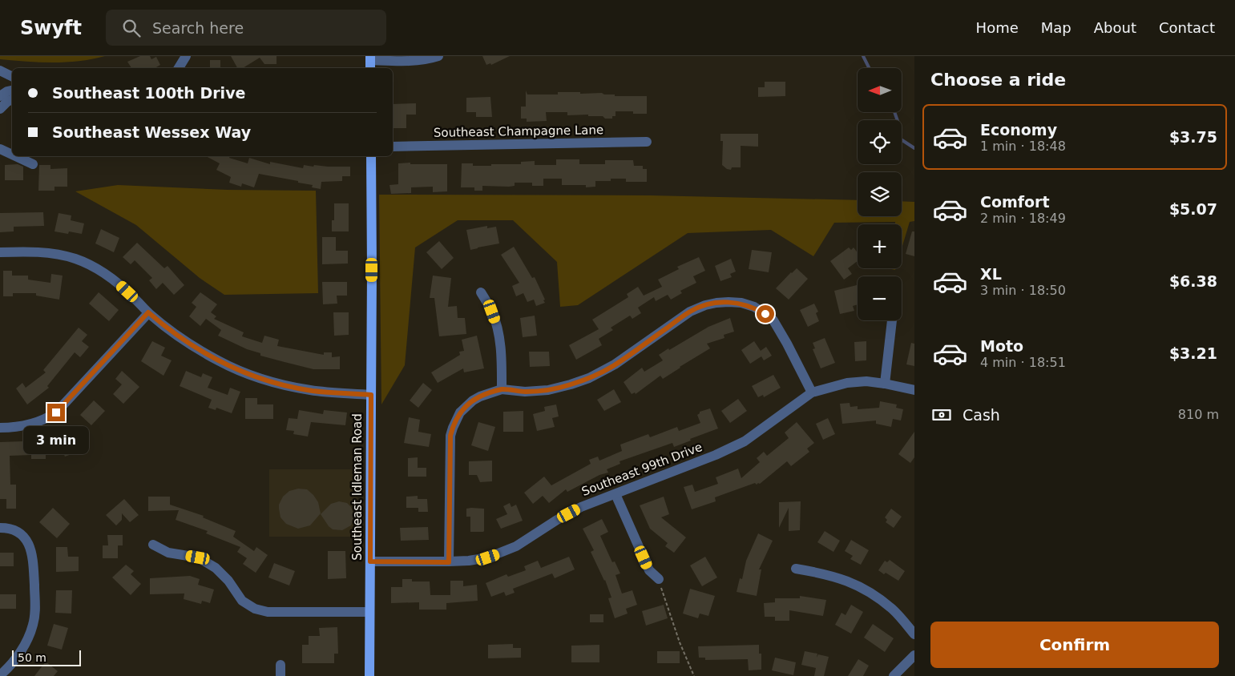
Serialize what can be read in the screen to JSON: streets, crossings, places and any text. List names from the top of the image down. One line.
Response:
{"streets":{"main road":["Southeast Idleman Road"],"street":["Southeast Champagne Lane","Southeast 99th Drive"]},"crossings":[["Southeast 99th Drive","Southeast Idleman Road"]],"scale_bar":"50 m","north":"left","page":{"header":"Swyft","search":"Search here","nav":["Home","Map","About","Contact"],"heading":"Choose a ride","map_buttons":["+","−"],"banner":["Southeast 100th Drive","Southeast Wessex Way"],"list":[{"name":"Economy","note":"1 min · 18:48","value":"$3.75"},{"name":"Comfort","note":"2 min · 18:49","value":"$5.07"},{"name":"XL","note":"3 min · 18:50","value":"$6.38"},{"name":"Moto","note":"4 min · 18:51","value":"$3.21"}],"pay":["Cash","810 m"],"bubble":"3 min","buttons":"Confirm","scale":"50 m"}}
